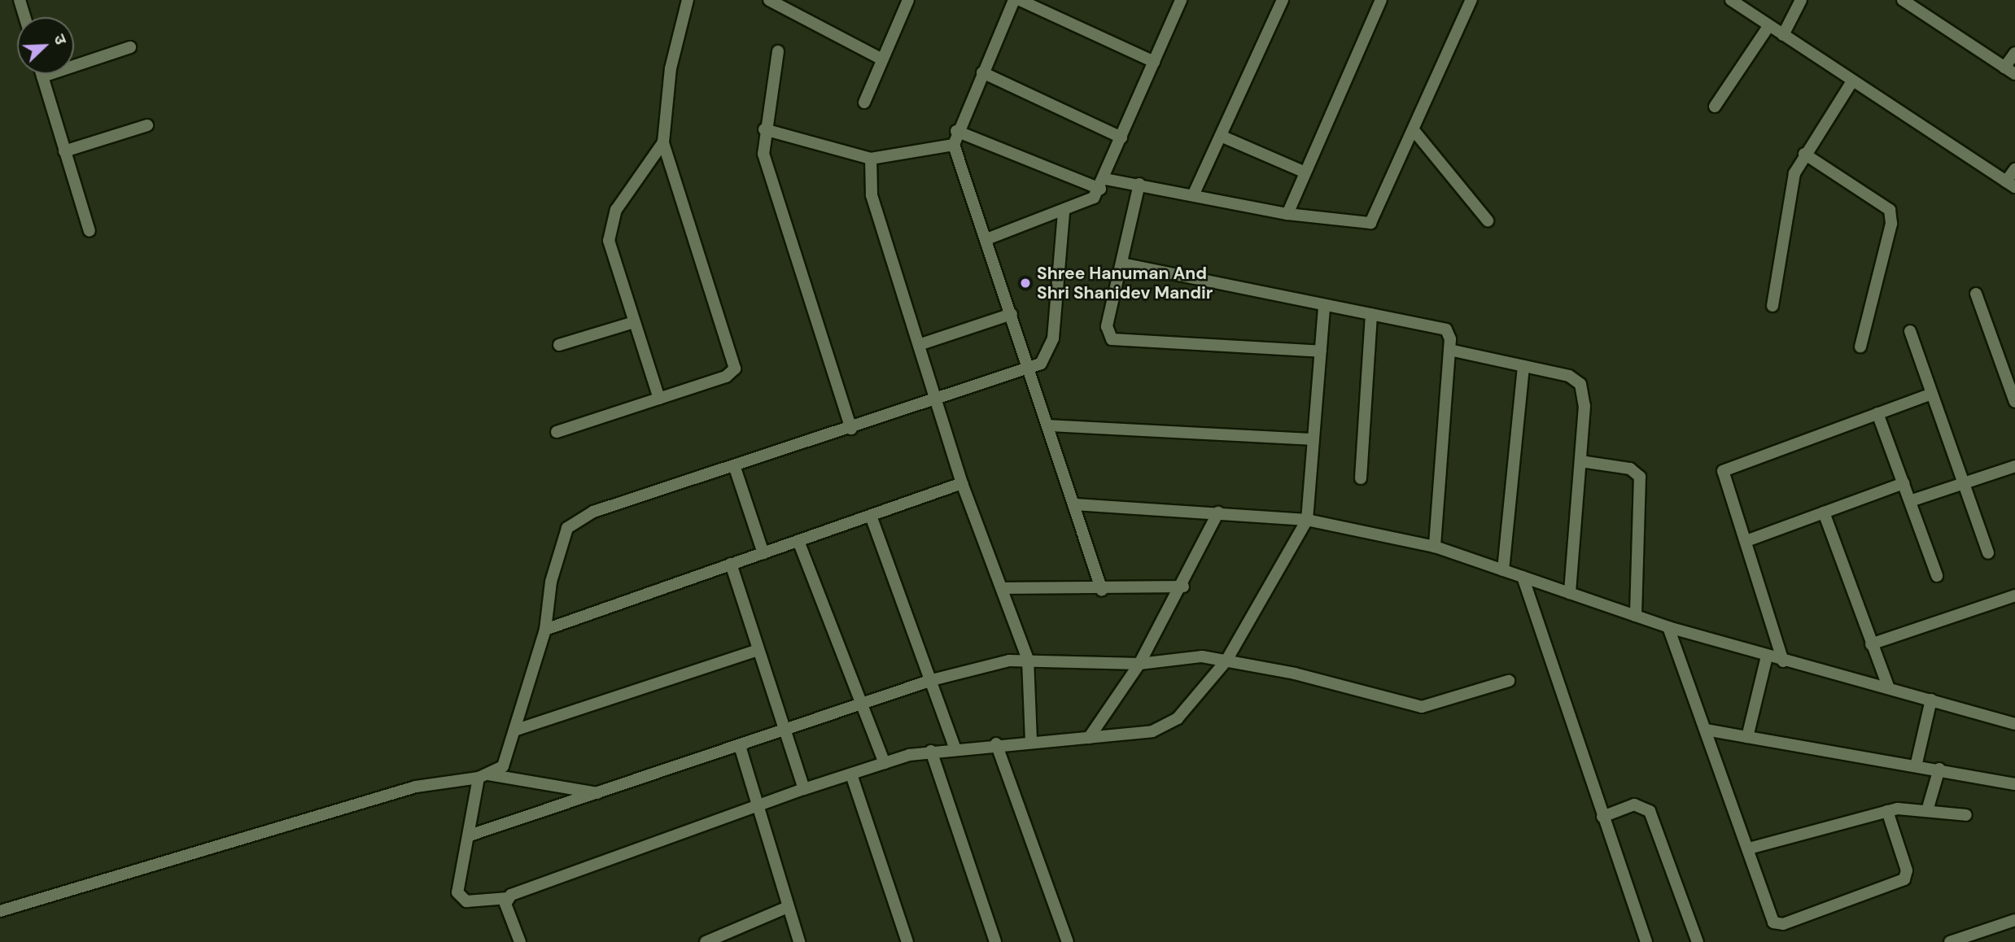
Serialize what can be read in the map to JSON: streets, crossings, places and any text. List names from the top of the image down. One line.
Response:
{"places":["Shree Hanuman And Shri Shanidev Mandir"],"north":"top right"}
